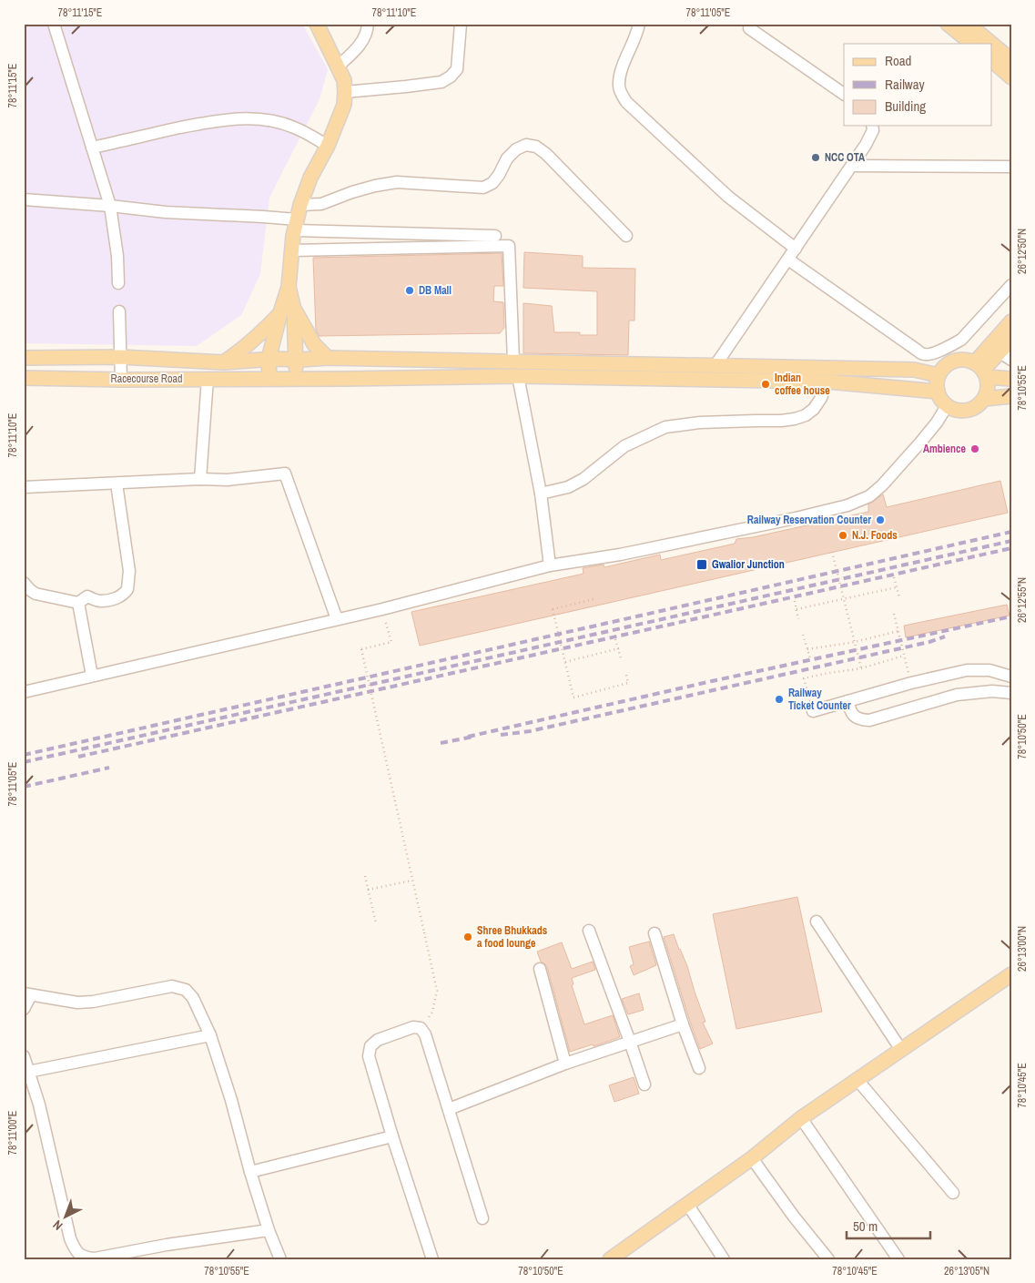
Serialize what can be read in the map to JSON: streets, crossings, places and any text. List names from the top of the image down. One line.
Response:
{"streets":{"main road":["Racecourse Road"]},"places":{"other":["NCC OTA","DB Mall","Indian coffee house","Ambience","Railway Reservation Counter","N.J. Foods","Railway Ticket Counter","Shree Bhukkads a food lounge"],"transit":["Gwalior Junction"]},"legend":["Road","Railway","Building"],"scale_bar":"50 m","north":"bottom left","coordinates":["78°11'15\"E","78°11'10\"E","78°11'05\"E","26°12'50\"N","78°10'55\"E","26°12'55\"N","78°10'50\"E","26°13'00\"N","78°10'45\"E","78°11'00\"E","26°13'05\"N"]}
